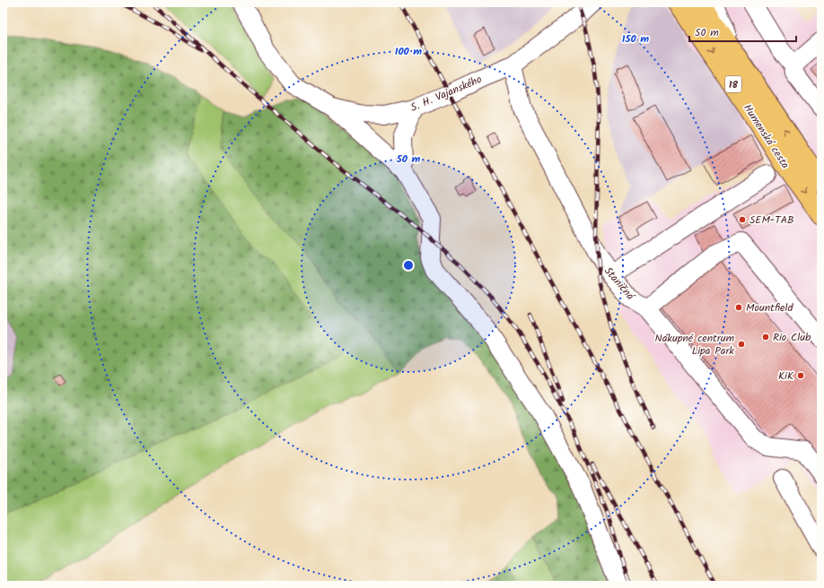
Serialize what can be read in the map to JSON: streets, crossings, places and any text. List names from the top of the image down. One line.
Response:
{"streets":{"main road":["18","Humenská cesta"],"street":["S. H. Vajanského","Staničná"]},"crossings":[["S. H. Vajanského","Staničná"]],"places":["SEM-TAB","Mountfield","Rio Club","Nákupné centrum Lipa Park","KiK"],"scale_bar":"50 m","rings":["150 m","100 m","50 m"]}
